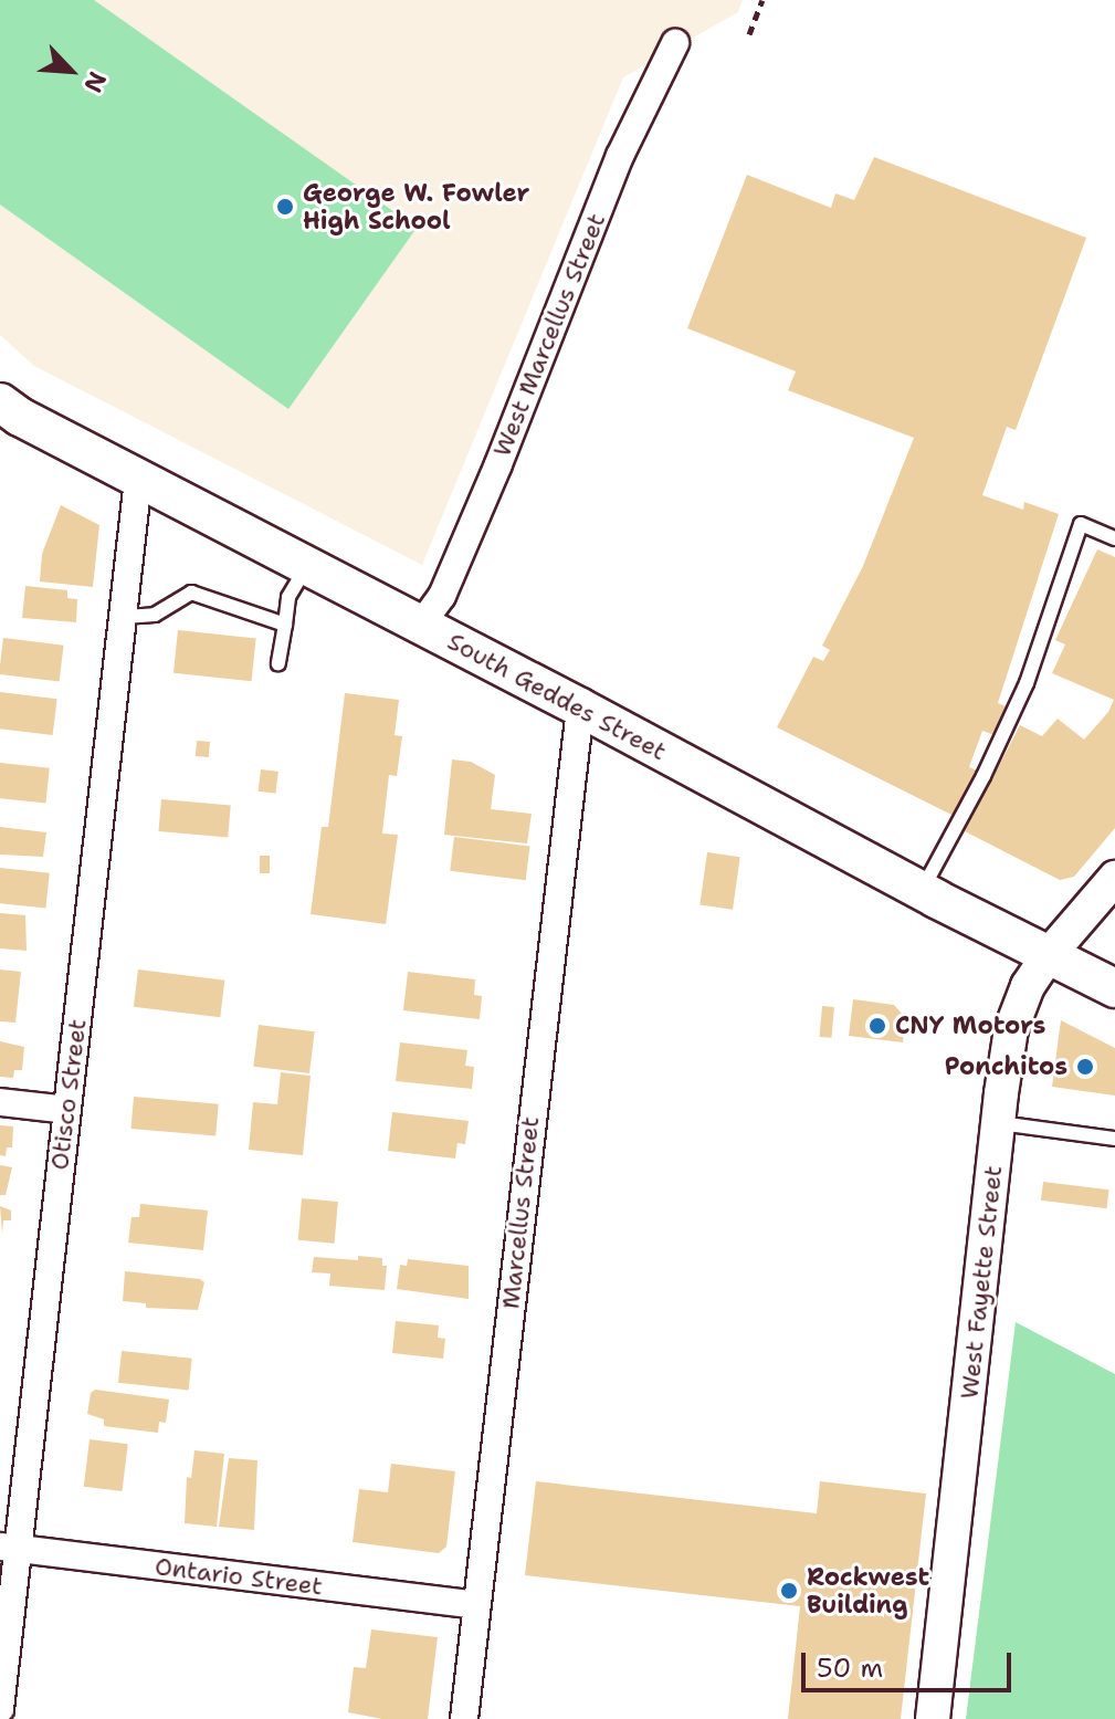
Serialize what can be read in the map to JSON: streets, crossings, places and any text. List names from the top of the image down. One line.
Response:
{"streets":{"main road":["South Geddes Street"],"street":["West Marcellus Street","Otisco Street","Marcellus Street","West Fayette Street","Ontario Street"]},"crossings":[["West Marcellus Street","South Geddes Street"],["South Geddes Street","Otisco Street"],["South Geddes Street","Marcellus Street"],["South Geddes Street","West Fayette Street"],["Otisco Street","Ontario Street"],["Marcellus Street","Ontario Street"]],"places":["George W. Fowler High School","CNY Motors","Ponchitos","Rockwest Building"],"scale_bar":"50 m","north":"bottom right"}
